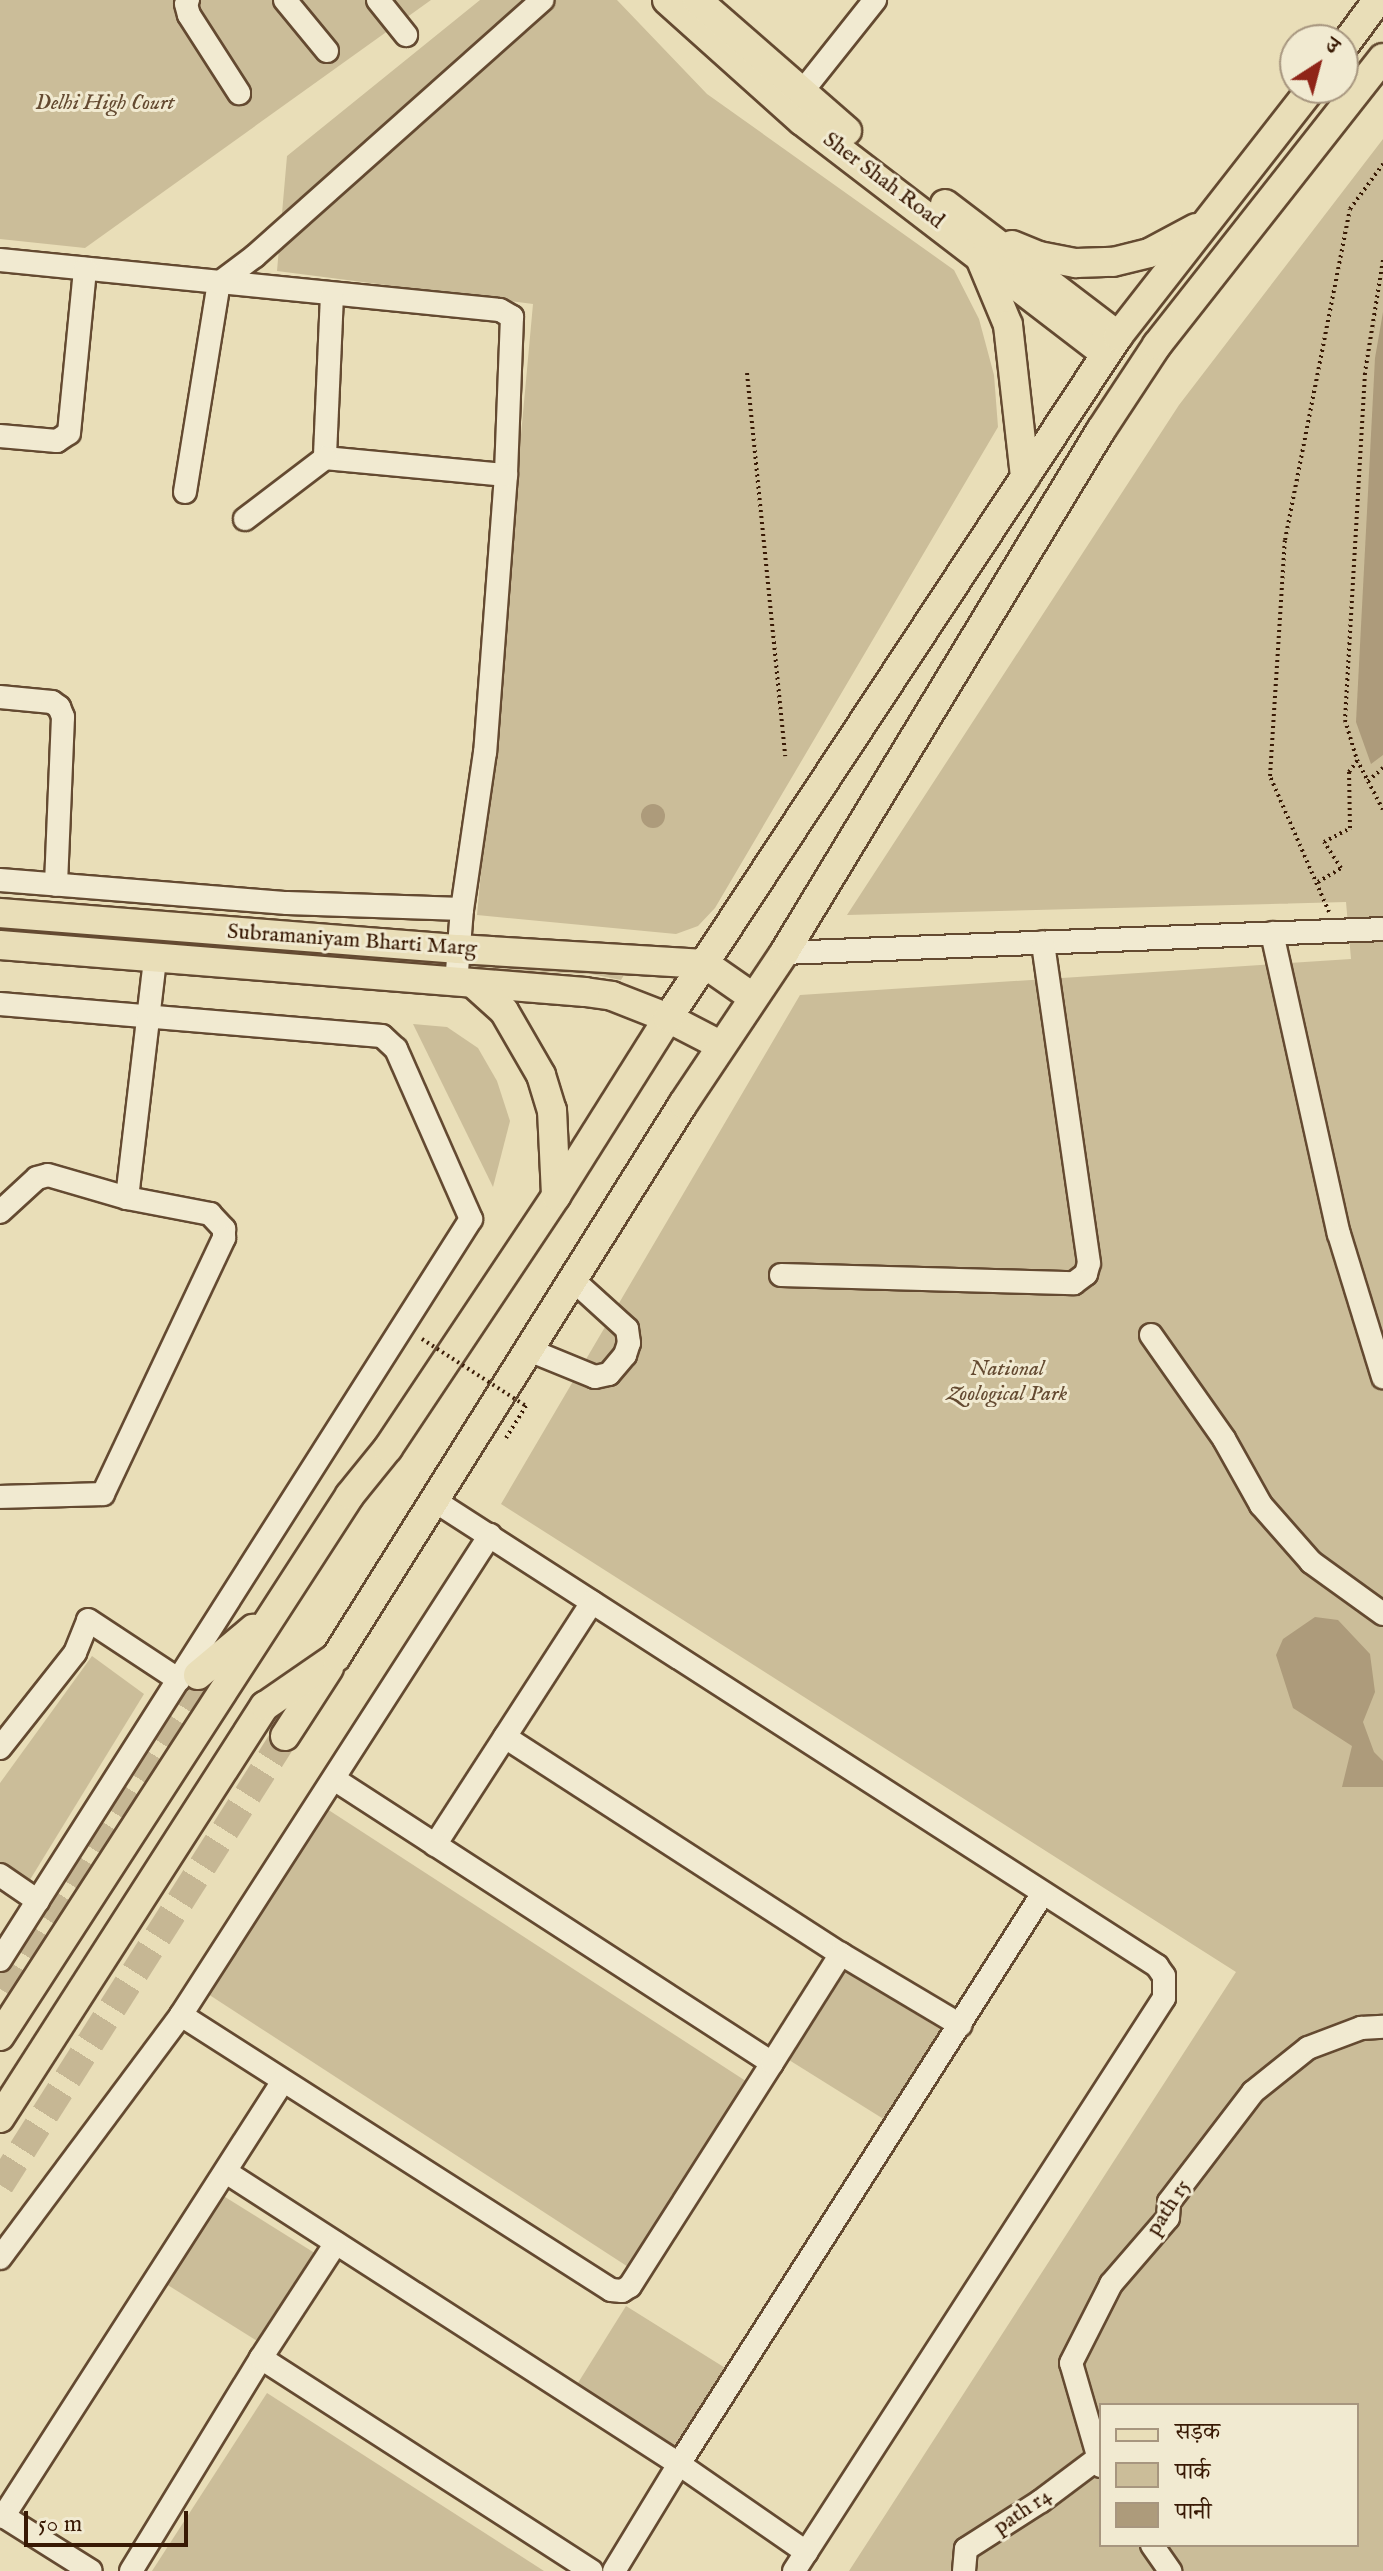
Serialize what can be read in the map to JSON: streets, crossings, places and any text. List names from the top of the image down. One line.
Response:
{"streets":{"main road":["Sher Shah Road","Subramaniyam Bharti Marg"],"street":["path r5","path r4"]},"crossings":[["path r5","path r4"]],"parks":["Delhi High Court","National Zoological Park"],"legend":["सड़क","पार्क","पानी"],"scale_bar":"50 m","north":"top right"}
